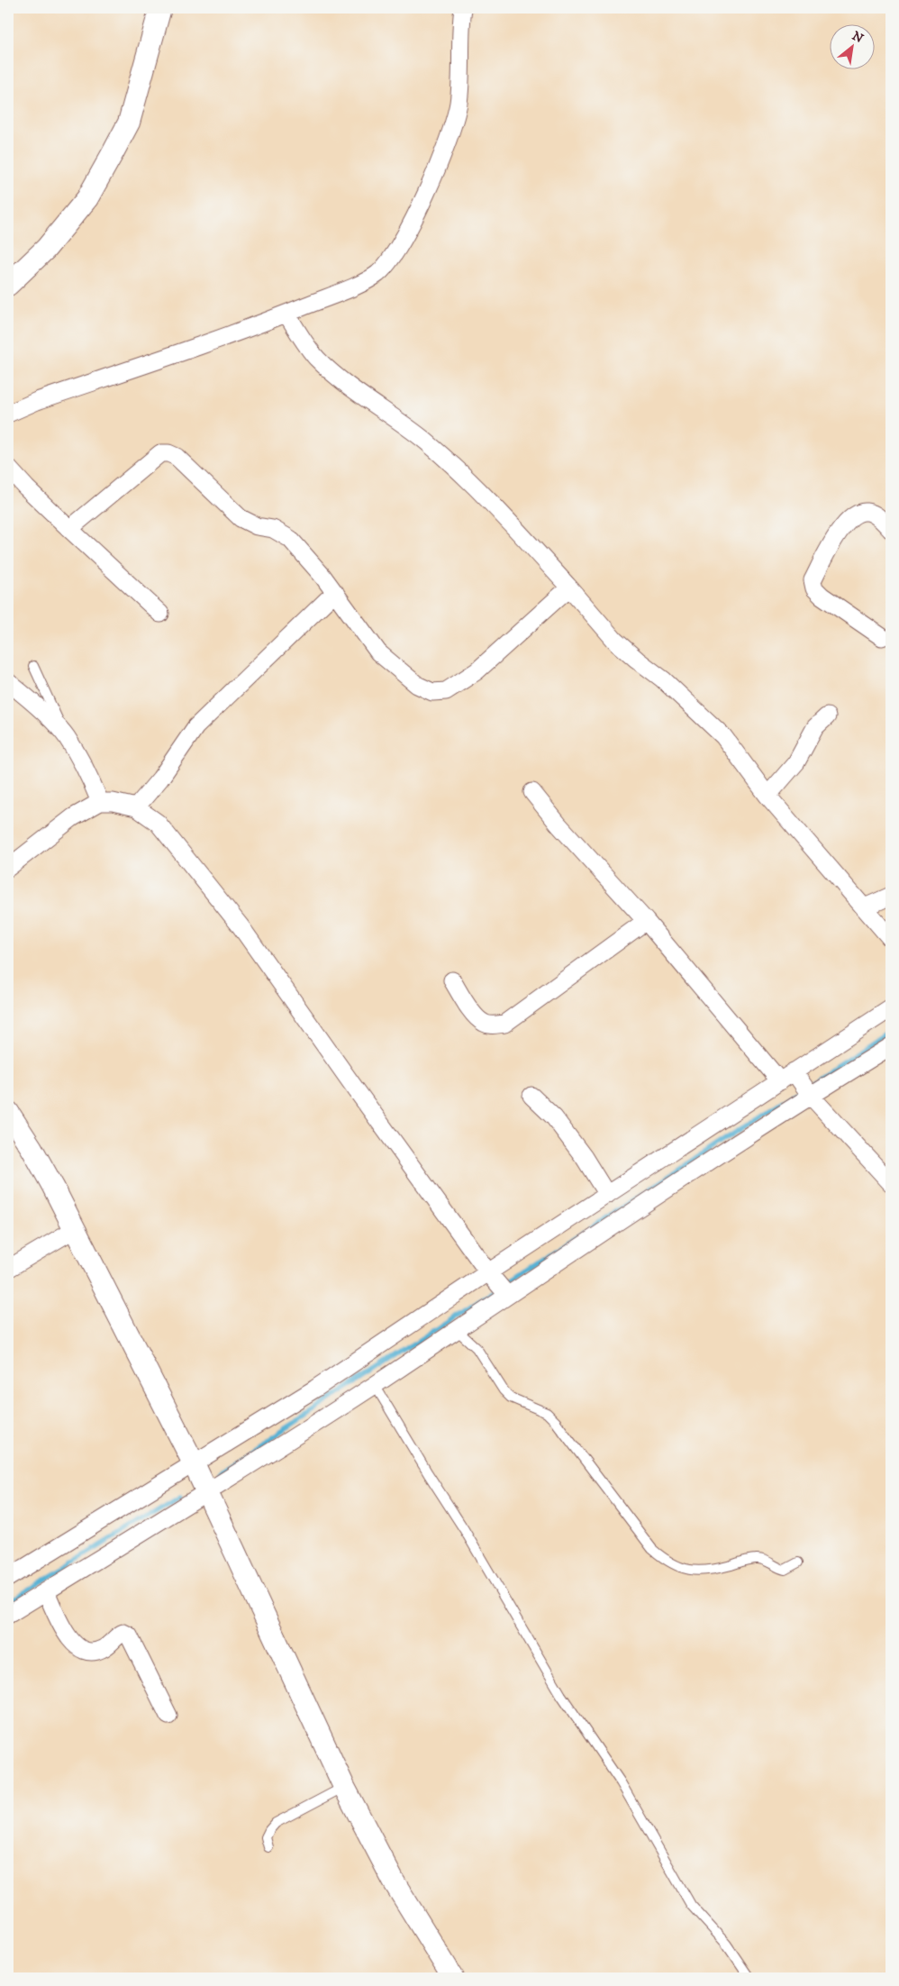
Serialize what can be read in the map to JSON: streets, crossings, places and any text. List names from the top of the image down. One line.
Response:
{"north":"top right"}
